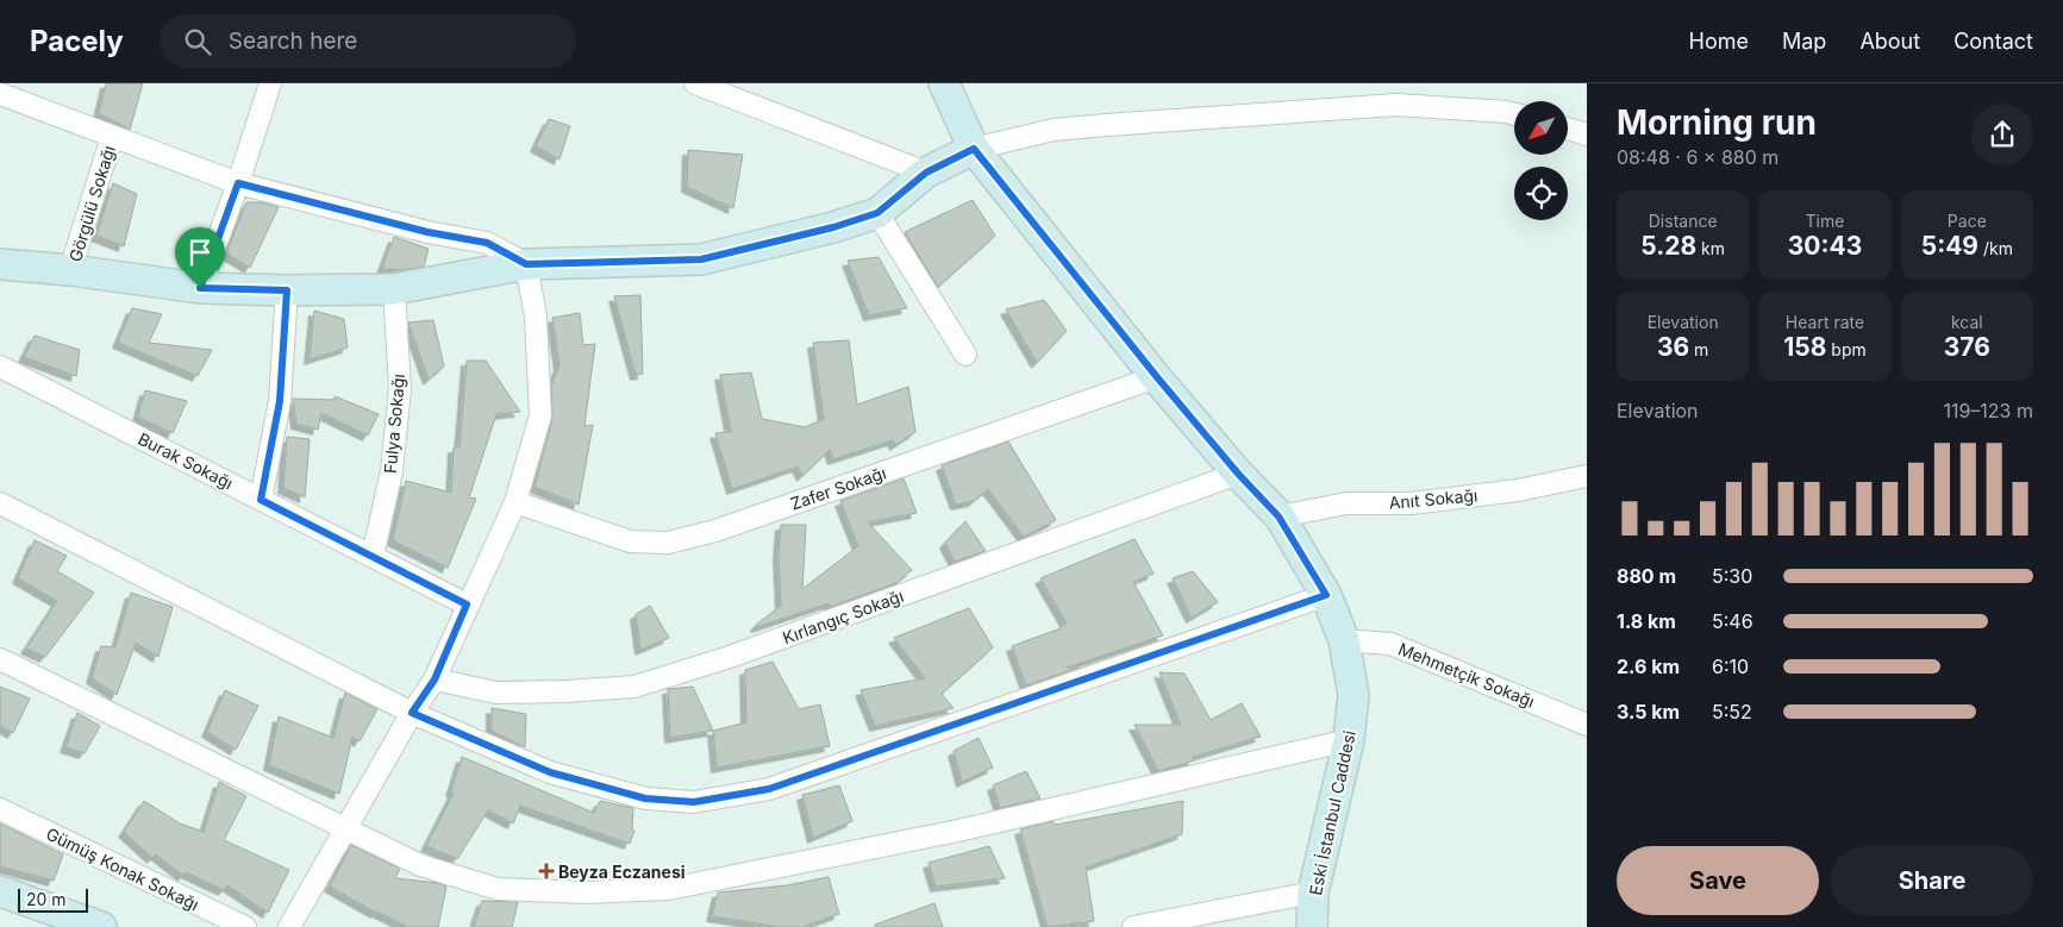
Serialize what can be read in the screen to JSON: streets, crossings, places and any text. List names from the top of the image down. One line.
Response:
{"streets":{"street":["Görgülü Sokağı","Fulya Sokağı","Burak Sokağı","Zafer Sokağı","Anıt Sokağı","Kırlangıç Sokağı","Mehmetçik Sokağı","Eski İstanbul Caddesi","Gümüş Konak Sokağı"]},"crossings":[["Fulya Sokağı","Burak Sokağı"],["Zafer Sokağı","Eski İstanbul Caddesi"],["Anıt Sokağı","Eski İstanbul Caddesi"],["Kırlangıç Sokağı","Eski İstanbul Caddesi"],["Mehmetçik Sokağı","Eski İstanbul Caddesi"]],"places":{"health":["Beyza Eczanesi"]},"scale_bar":"20 m","north":"bottom left","page":{"header":"Pacely","search":"Search here","nav":["Home","Map","About","Contact"],"heading":["Morning run","08:48 · 6 × 880 m"],"stats":[["Distance","5.28 km"],["Time","30:43"],["Pace","5:49 /km"],["Elevation","36 m"],["Heart rate","158 bpm"],["kcal","376"]],"chart":["Elevation","119–123 m"],"list":[{"name":"880 m","note":"5:30"},{"name":"1.8 km","note":"5:46"},{"name":"2.6 km","note":"6:10"},{"name":"3.5 km","note":"5:52"}],"buttons":["Save","Share"],"scale":"20 m"}}
